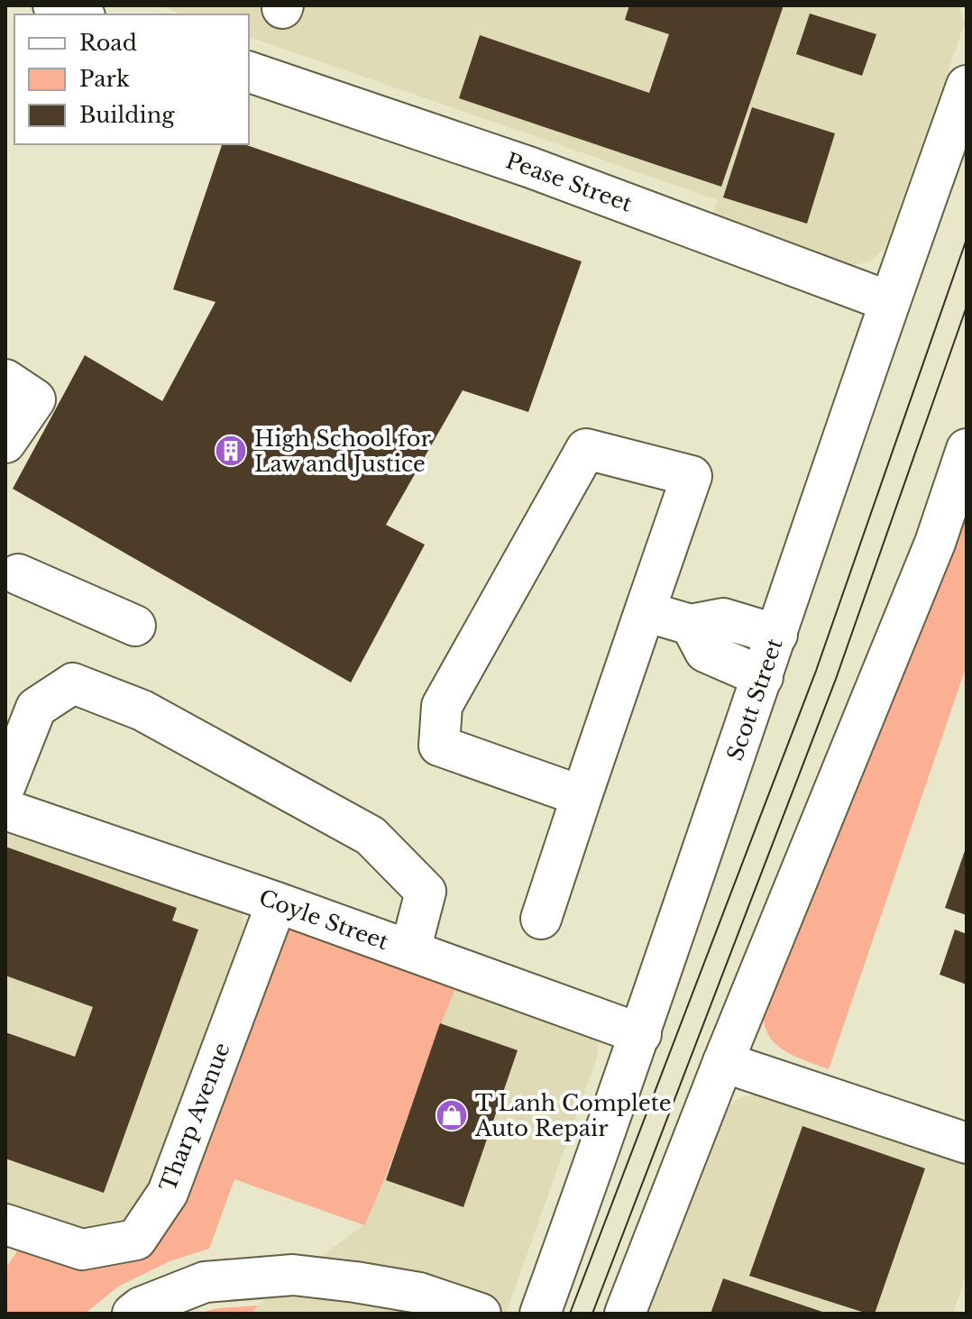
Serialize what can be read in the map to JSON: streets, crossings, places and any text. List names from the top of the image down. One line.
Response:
{"streets":{"main road":["Pease Street","Scott Street","Coyle Street","Tharp Avenue"]},"crossings":[["Pease Street","Scott Street"],["Scott Street","Coyle Street"],["Coyle Street","Tharp Avenue"]],"places":{"building":["High School for Law and Justice"],"shop":["T Lanh Complete Auto Repair"]},"legend":["Road","Park","Building"]}
